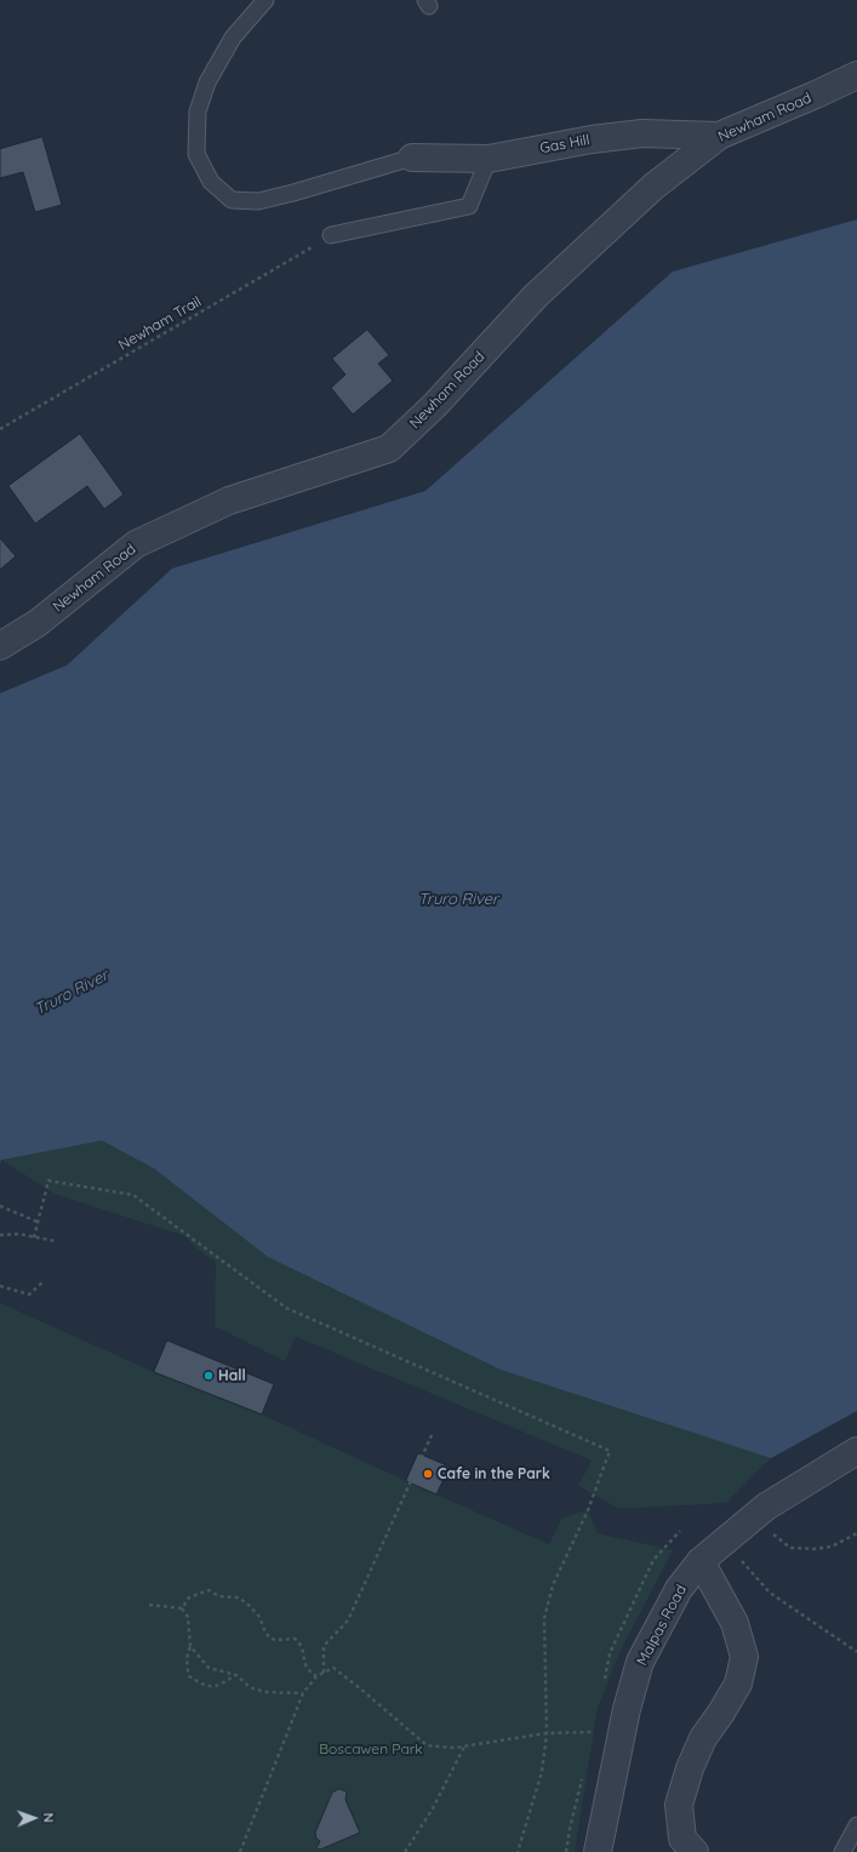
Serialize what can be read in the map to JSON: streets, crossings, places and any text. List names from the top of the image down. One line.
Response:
{"streets":{"street":["Newham Road","Gas Hill","Malpas Road"],"path":["Newham Trail"]},"crossings":[["Newham Road","Gas Hill"]],"water":["Truro River"],"parks":["Boscawen Park"],"places":["Hall","Cafe in the Park"],"north":"right"}
